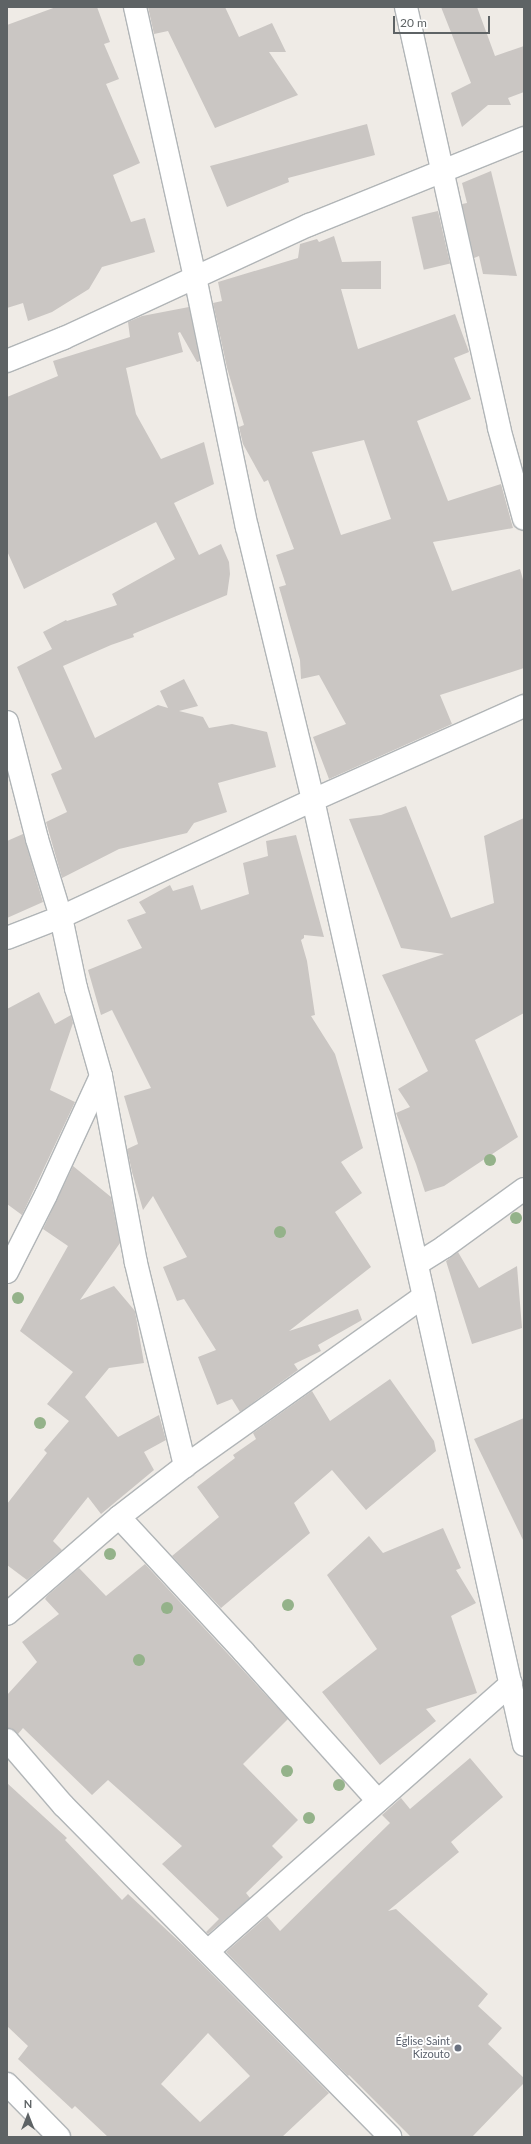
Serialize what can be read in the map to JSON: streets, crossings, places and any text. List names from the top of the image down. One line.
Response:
{"places":["Église Saint Kizouto"],"scale_bar":"20 m","north":"top"}
